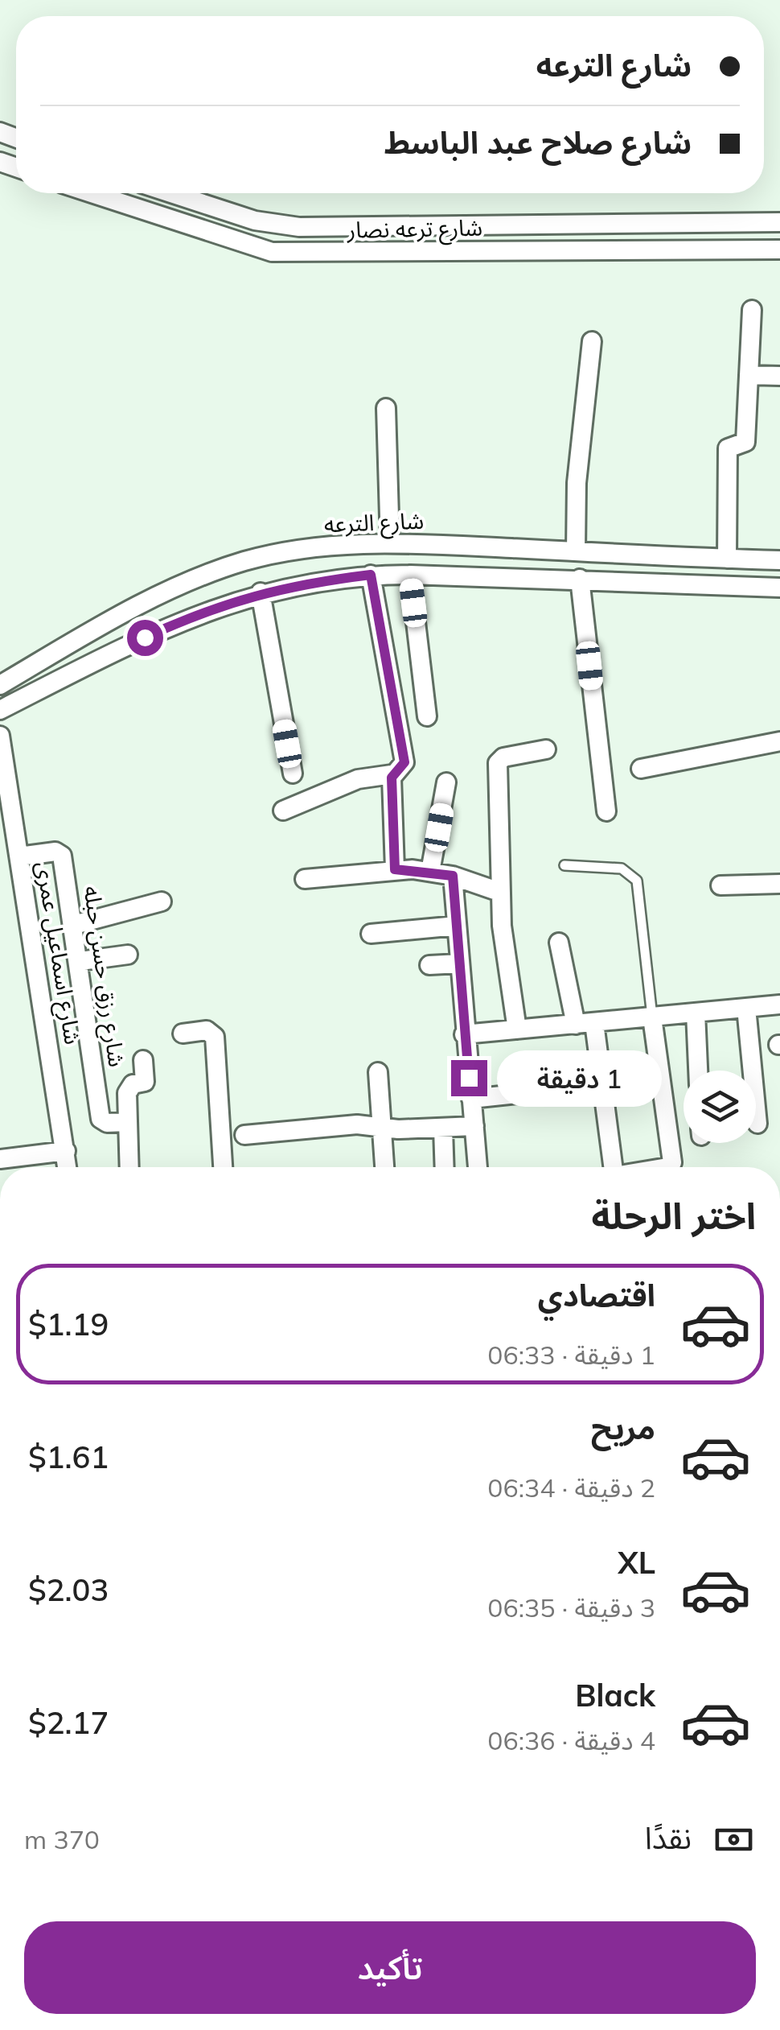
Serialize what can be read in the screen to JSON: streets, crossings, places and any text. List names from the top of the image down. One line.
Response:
{"streets":{"street":["شارع ترعه نصار","شارع الترعه","شارع اسماعيل عمرى","شارع رزق حسن حبله"]},"crossings":[["شارع اسماعيل عمرى","شارع رزق حسن حبله"]],"page":{"banner":["شارع الترعه","شارع صلاح عبد الباسط"],"bubble":"1 دقيقة","heading":"اختر الرحلة","list":[{"name":"اقتصادي","note":"1 دقيقة · 06:33","value":"$1.19"},{"name":"مريح","note":"2 دقيقة · 06:34","value":"$1.61"},{"name":"XL","note":"3 دقيقة · 06:35","value":"$2.03"},{"name":"Black","note":"4 دقيقة · 06:36","value":"$2.17"}],"pay":["نقدًا","370 m"],"buttons":"تأكيد"}}
